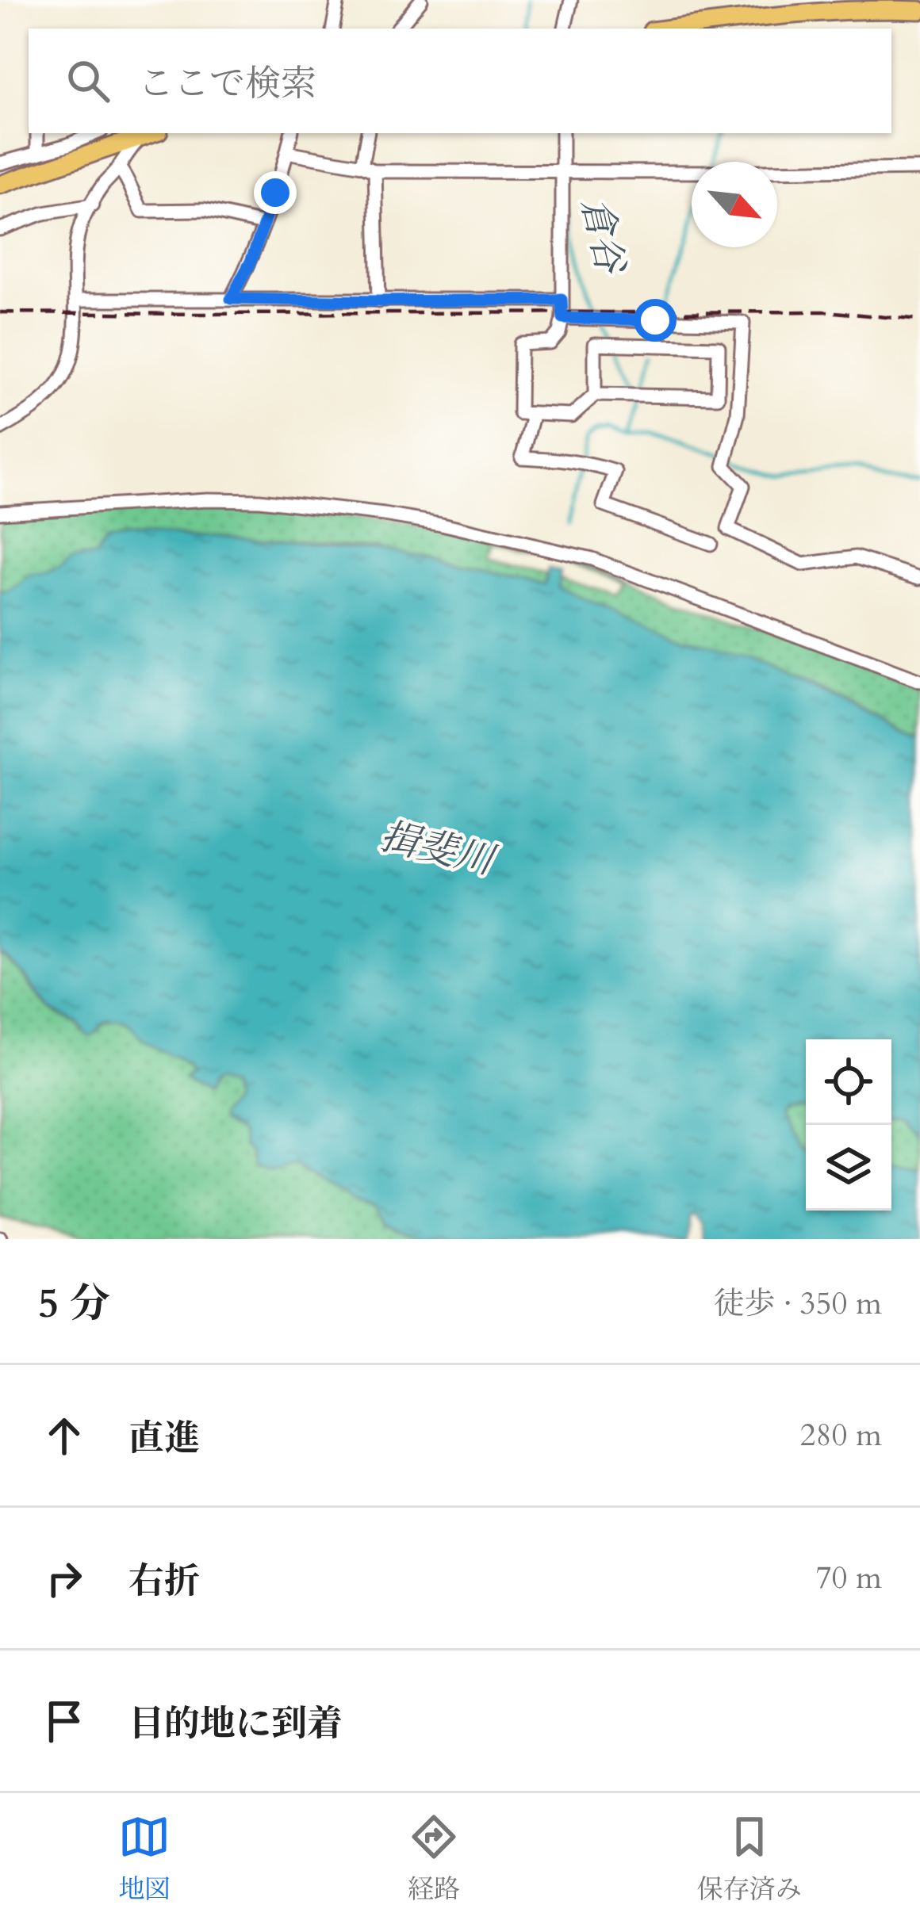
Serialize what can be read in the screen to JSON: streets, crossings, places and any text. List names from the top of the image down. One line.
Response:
{"water":["倉谷","揖斐川"],"north":"bottom right","page":{"search":"ここで検索","heading":["5 分","徒歩 · 350 m"],"list":[["直進","280 m"],["右折","70 m"],"目的地に到着"],"nav":["地図","経路","保存済み"]}}
